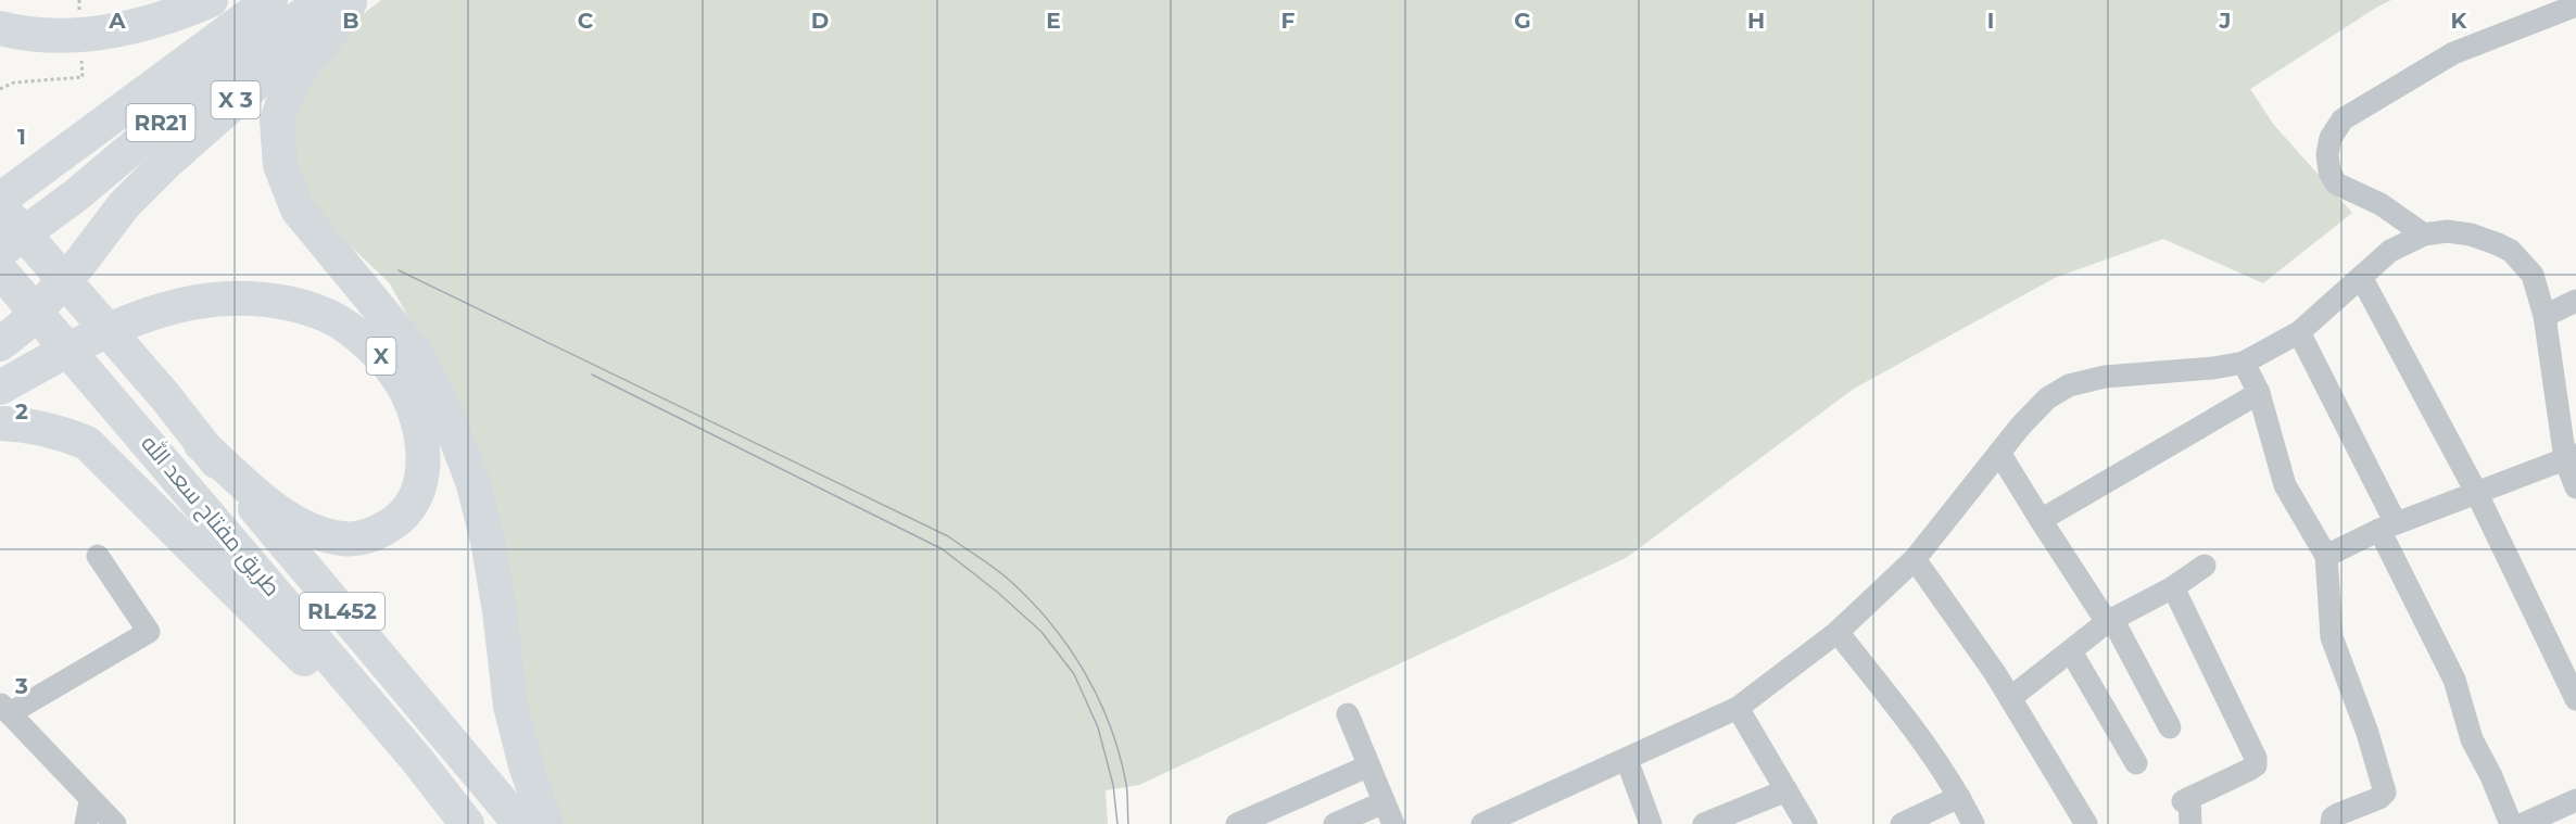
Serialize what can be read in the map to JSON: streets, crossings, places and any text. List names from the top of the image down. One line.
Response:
{"streets":{"highway":["X 3","RR21","X","طريق مفتاح سعد الله","RL452"]},"crossings":[["X 3","RR21"],["RR21","طريق مفتاح سعد الله"],["X","طريق مفتاح سعد الله"]],"grid":{"columns":["A","B","C","D","E","F","G","H","I","J","K"],"rows":["1","2","3"]}}
